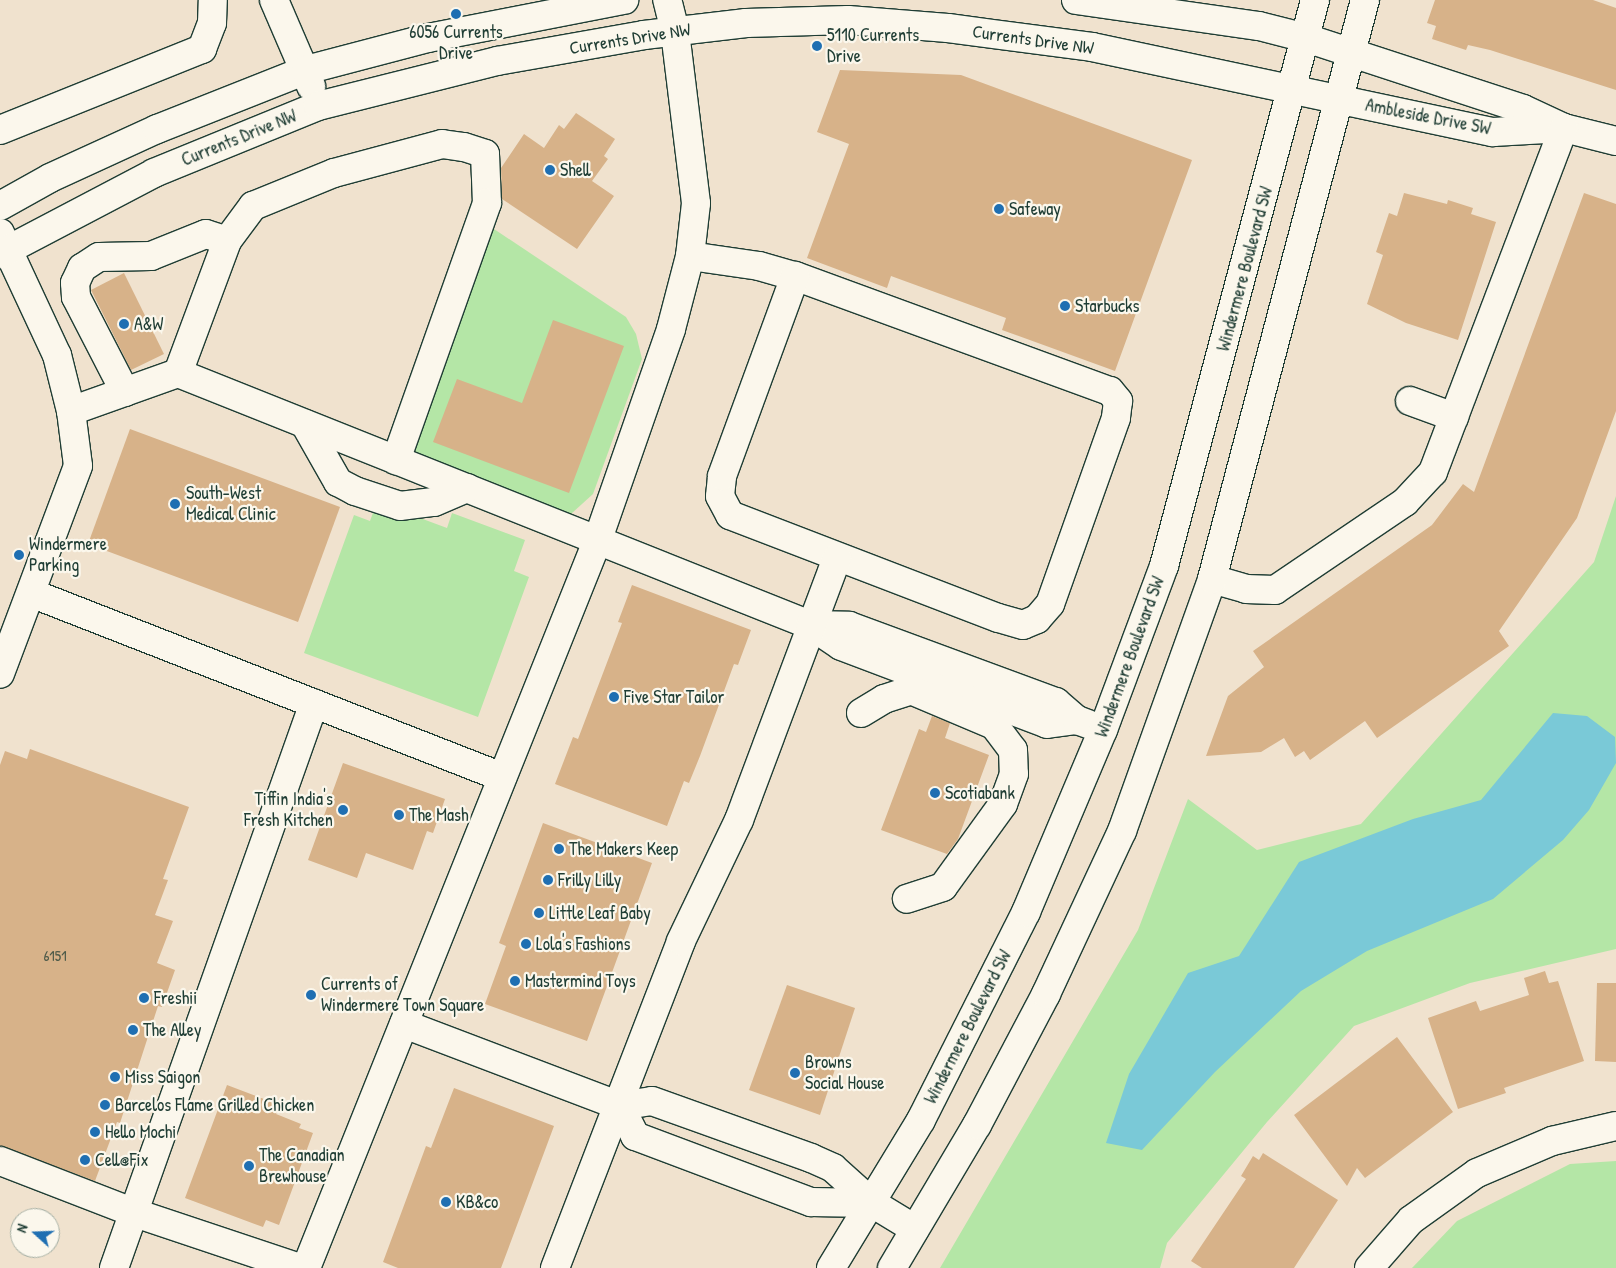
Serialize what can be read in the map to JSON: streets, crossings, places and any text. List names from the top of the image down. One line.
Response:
{"streets":{"street":["Currents Drive NW","Ambleside Drive SW","Windermere Boulevard SW"]},"crossings":[["Currents Drive NW","Ambleside Drive SW"],["Currents Drive NW","Windermere Boulevard SW"],["Ambleside Drive SW","Windermere Boulevard SW"]],"places":["6056 Currents Drive","5110 Currents Drive","Shell","Safeway","Starbucks","A&W","South-West Medical Clinic","Windermere Parking","Five Star Tailor","Scotiabank","Tiffin India's Fresh Kitchen","The Mash","The Makers Keep","Frilly Lilly","Little Leaf Baby","Lola's Fashions","Mastermind Toys","Currents of Windermere Town Square","Freshii","The Alley","Browns Social House","Miss Saigon","Barcelos Flame Grilled Chicken","Hello Mochi","Cell@Fix","The Canadian Brewhouse","KB&co"],"house_numbers":["6151"],"north":"left"}
